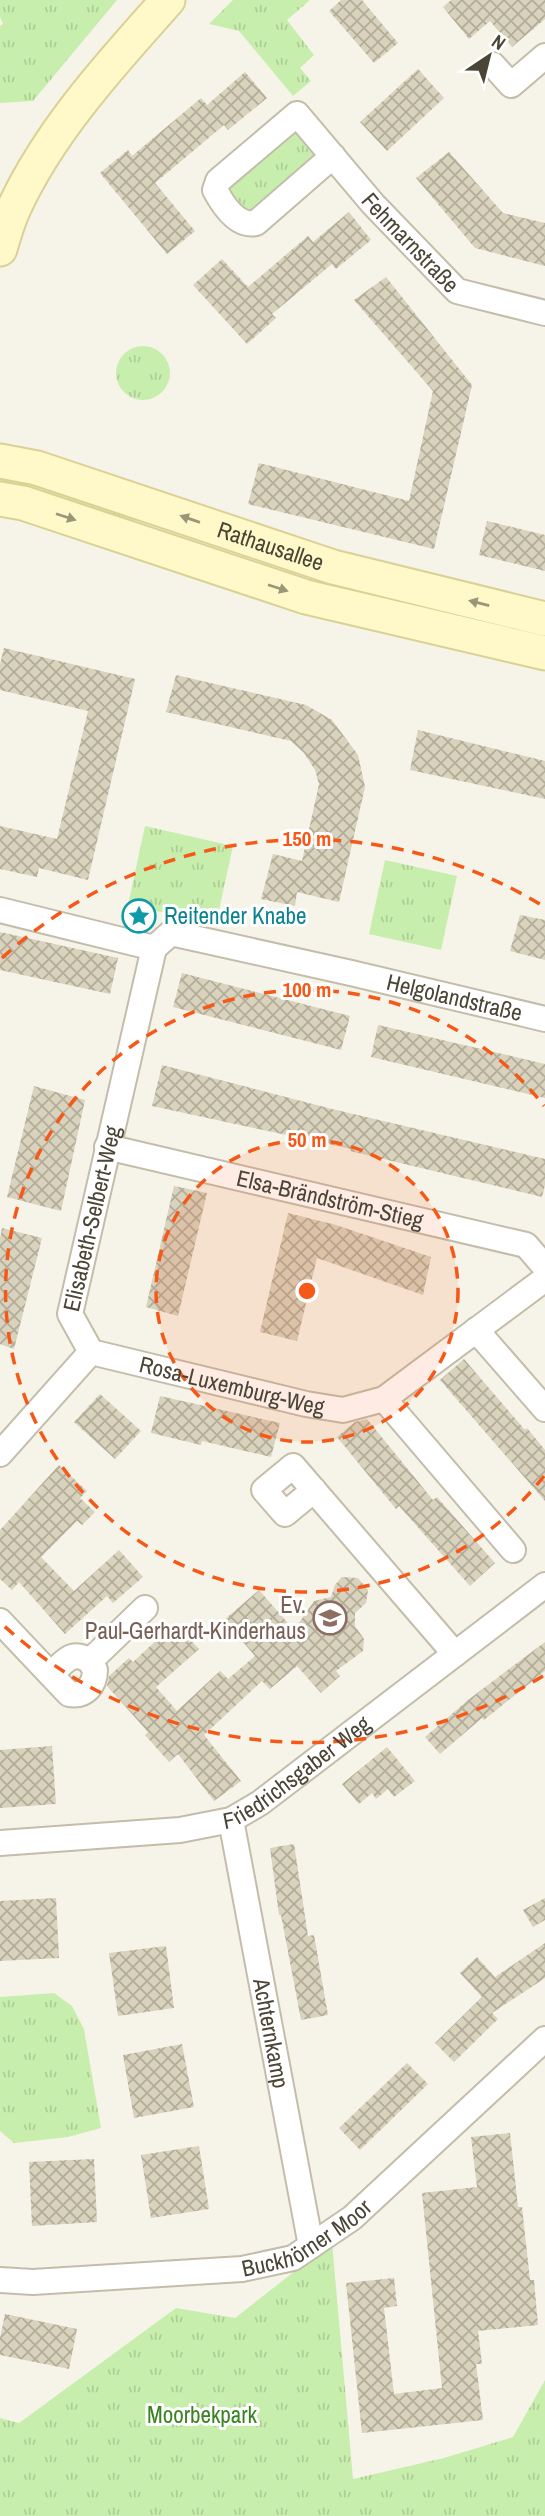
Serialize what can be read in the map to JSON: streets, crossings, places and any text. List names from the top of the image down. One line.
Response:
{"streets":{"main road":["Rathausallee"],"street":["Fehmarnstraße","Helgolandstraße","Elsa-Brändström-Stieg","Elisabeth-Selbert-Weg","Rosa-Luxemburg-Weg","Friedrichsgaber Weg","Achternkamp","Buckhörner Moor"]},"crossings":[["Helgolandstraße","Elisabeth-Selbert-Weg"],["Elsa-Brändström-Stieg","Elisabeth-Selbert-Weg"],["Elisabeth-Selbert-Weg","Rosa-Luxemburg-Weg"],["Friedrichsgaber Weg","Achternkamp"],["Achternkamp","Buckhörner Moor"]],"parks":["Moorbekpark"],"places":{"place":["Reitender Knabe"],"school or university":["Ev. Paul-Gerhardt-Kinderhaus"]},"north":"top right","rings":["150 m","100 m","50 m"]}
